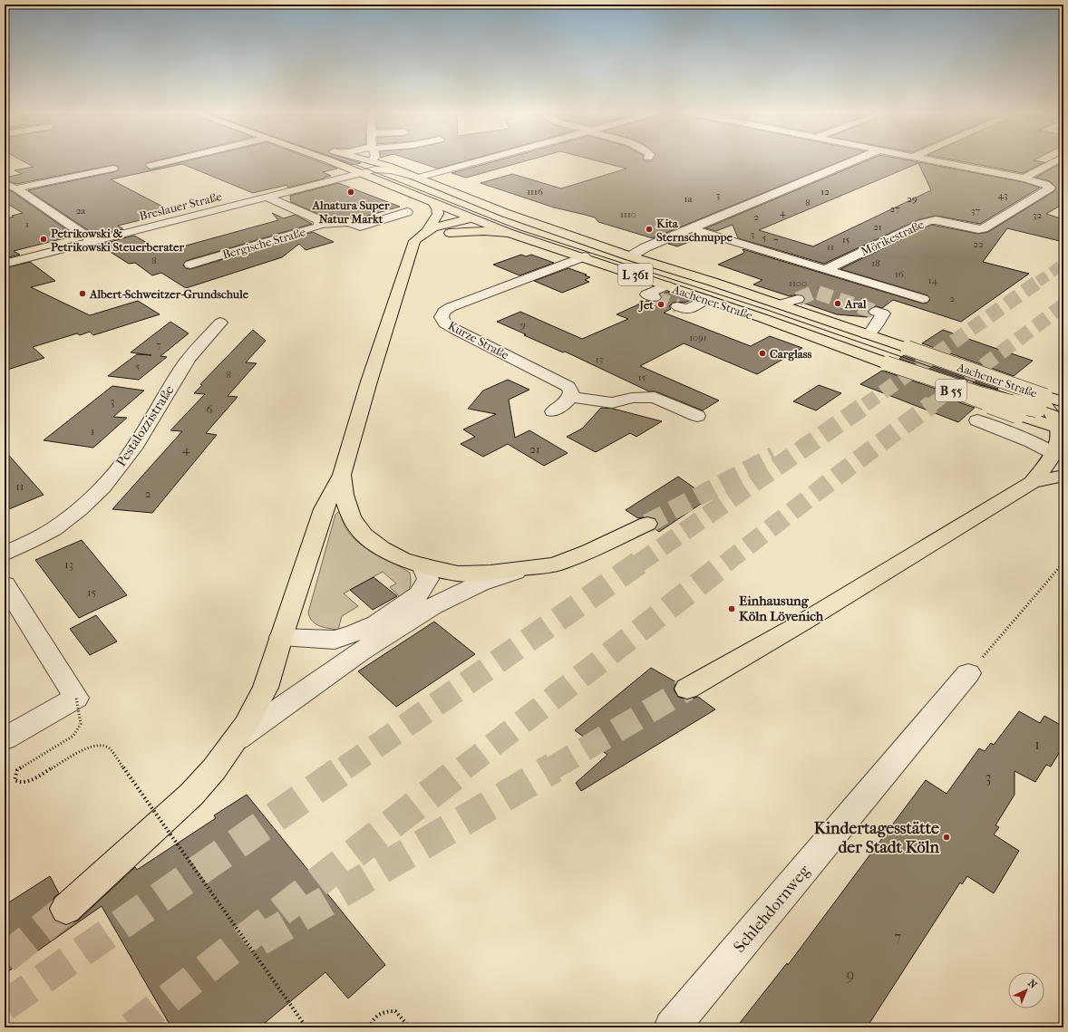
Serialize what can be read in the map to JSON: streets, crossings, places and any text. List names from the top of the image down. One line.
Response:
{"streets":{"main road":["L 361","Aachener Straße","B 55"],"street":["Breslauer Straße","Mörikestraße","Bergische Straße","Kurze Straße","Pestalozzistraße","Schlehdornweg"]},"crossings":[["Breslauer Straße","Bergische Straße"],["Breslauer Straße","Aachener Straße"],["Aachener Straße","Kurze Straße"]],"places":["Alnatura Super Natur Markt","Kita Sternschnuppe","Petrikowski & Petrikowski Steuerberater","Albert-Schweitzer-Grundschule","Aral","Jet","Carglass","Einhausung Köln Lövenich","Kindertagesstätte der Stadt Köln"],"house_numbers":["1116","12","3","43","1a","29","8","27","2a","37","4","1110","32","2","1","21","3","5","15","7","22","11","8","18","16","14","1100","2","9","1091","7","13","5","8","15","3","6","1","4","21","11","2","13","15","1","3","7","9"],"north":"top right"}
